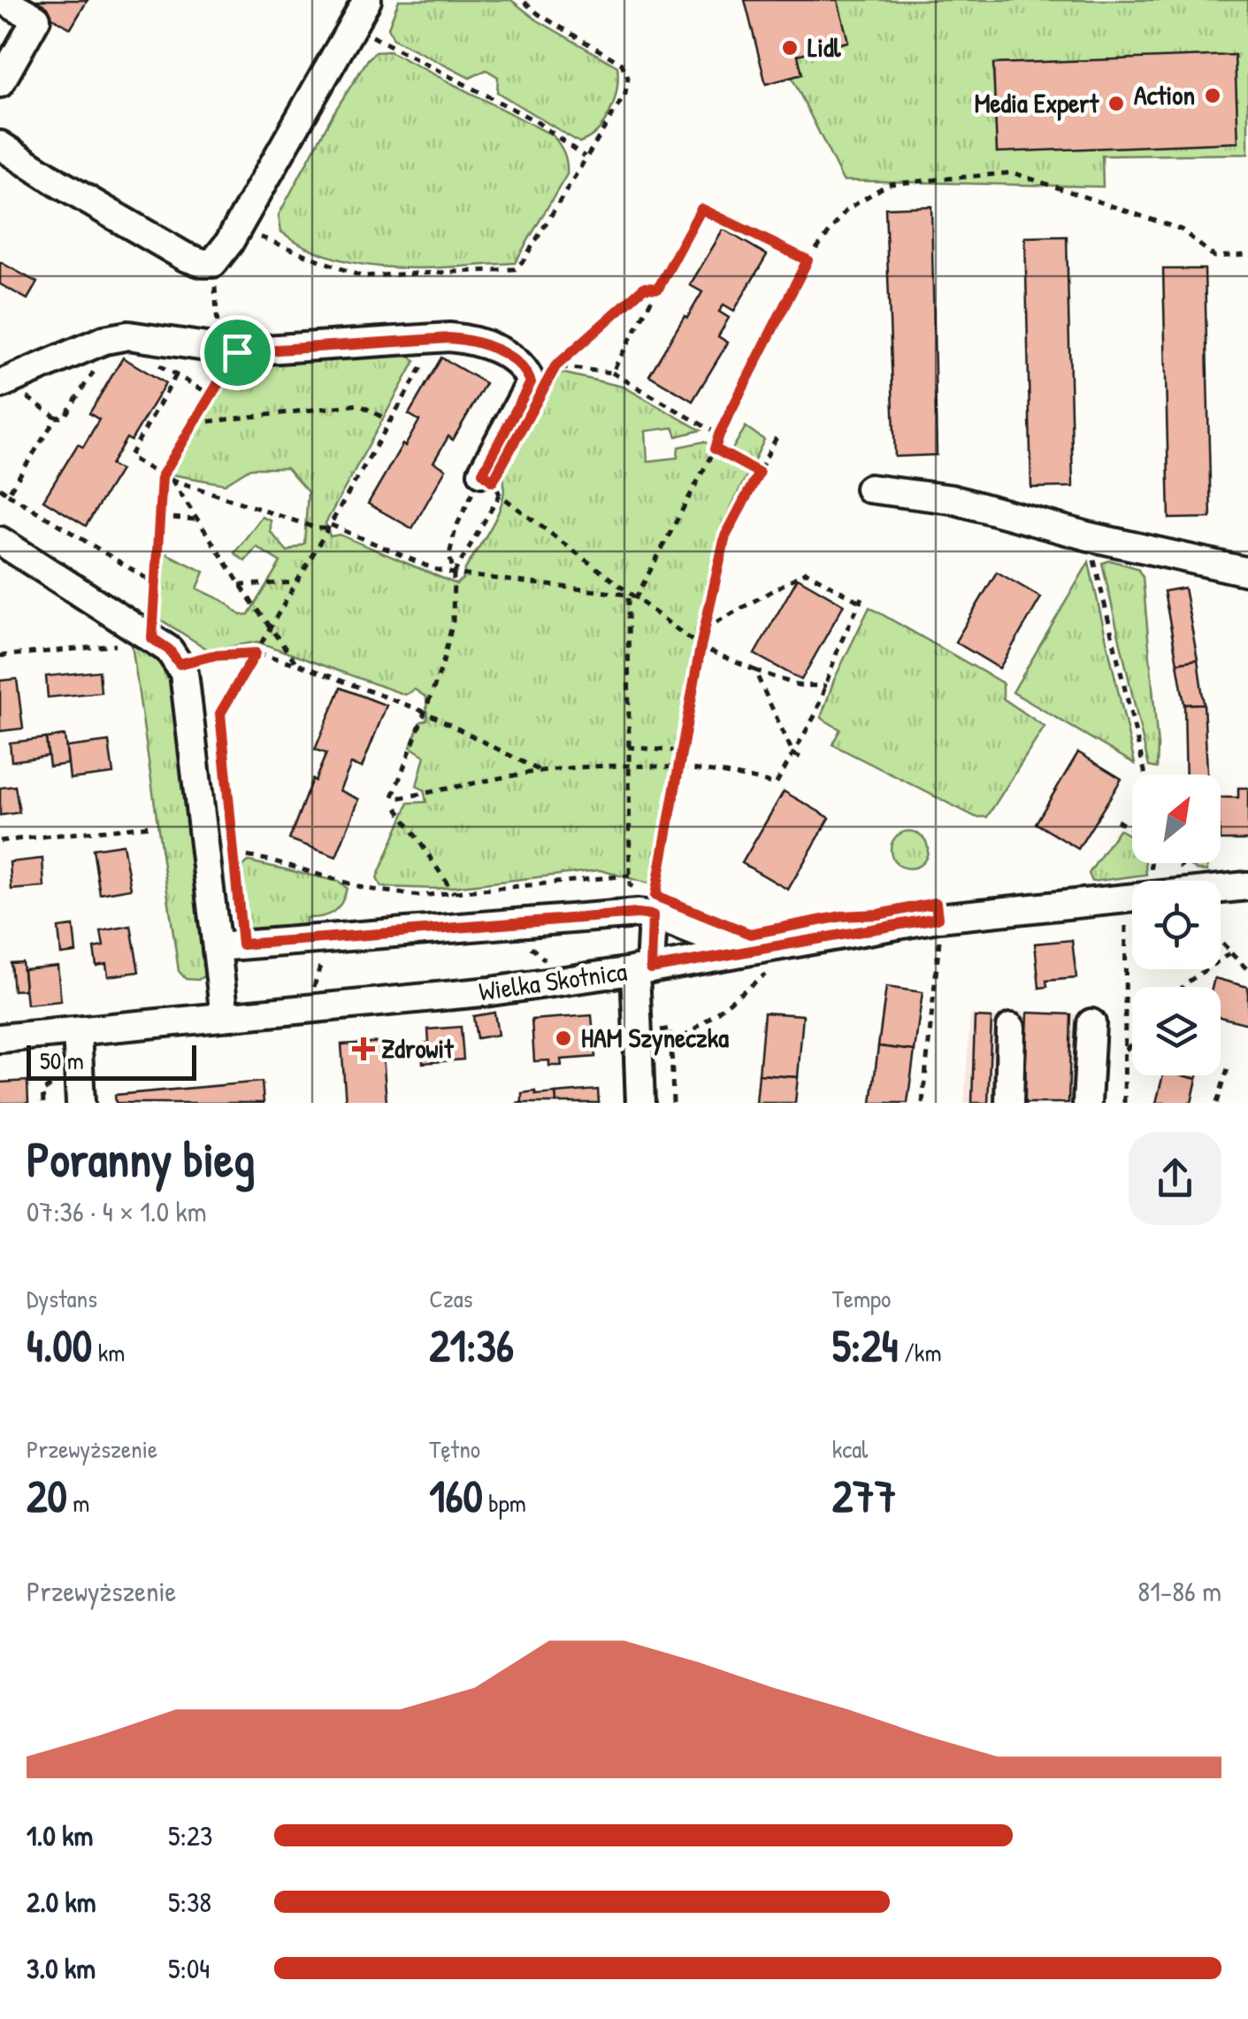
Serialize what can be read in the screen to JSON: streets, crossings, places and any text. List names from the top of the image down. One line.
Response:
{"streets":{"street":["Wielka Skotnica"]},"places":{"other":["Lidl","Action","Media Expert","HAM Szyneczka"],"health":["Zdrowit"]},"scale_bar":"50 m","north":"top right","page":{"scale":"50 m","heading":["Poranny bieg","07:36 · 4 × 1.0 km"],"stats":[["Dystans","4.00 km"],["Czas","21:36"],["Tempo","5:24 /km"],["Przewyższenie","20 m"],["Tętno","160 bpm"],["kcal","277"]],"chart":["Przewyższenie","81–86 m"],"list":[{"name":"1.0 km","note":"5:23"},{"name":"2.0 km","note":"5:38"},{"name":"3.0 km","note":"5:04"}]}}
